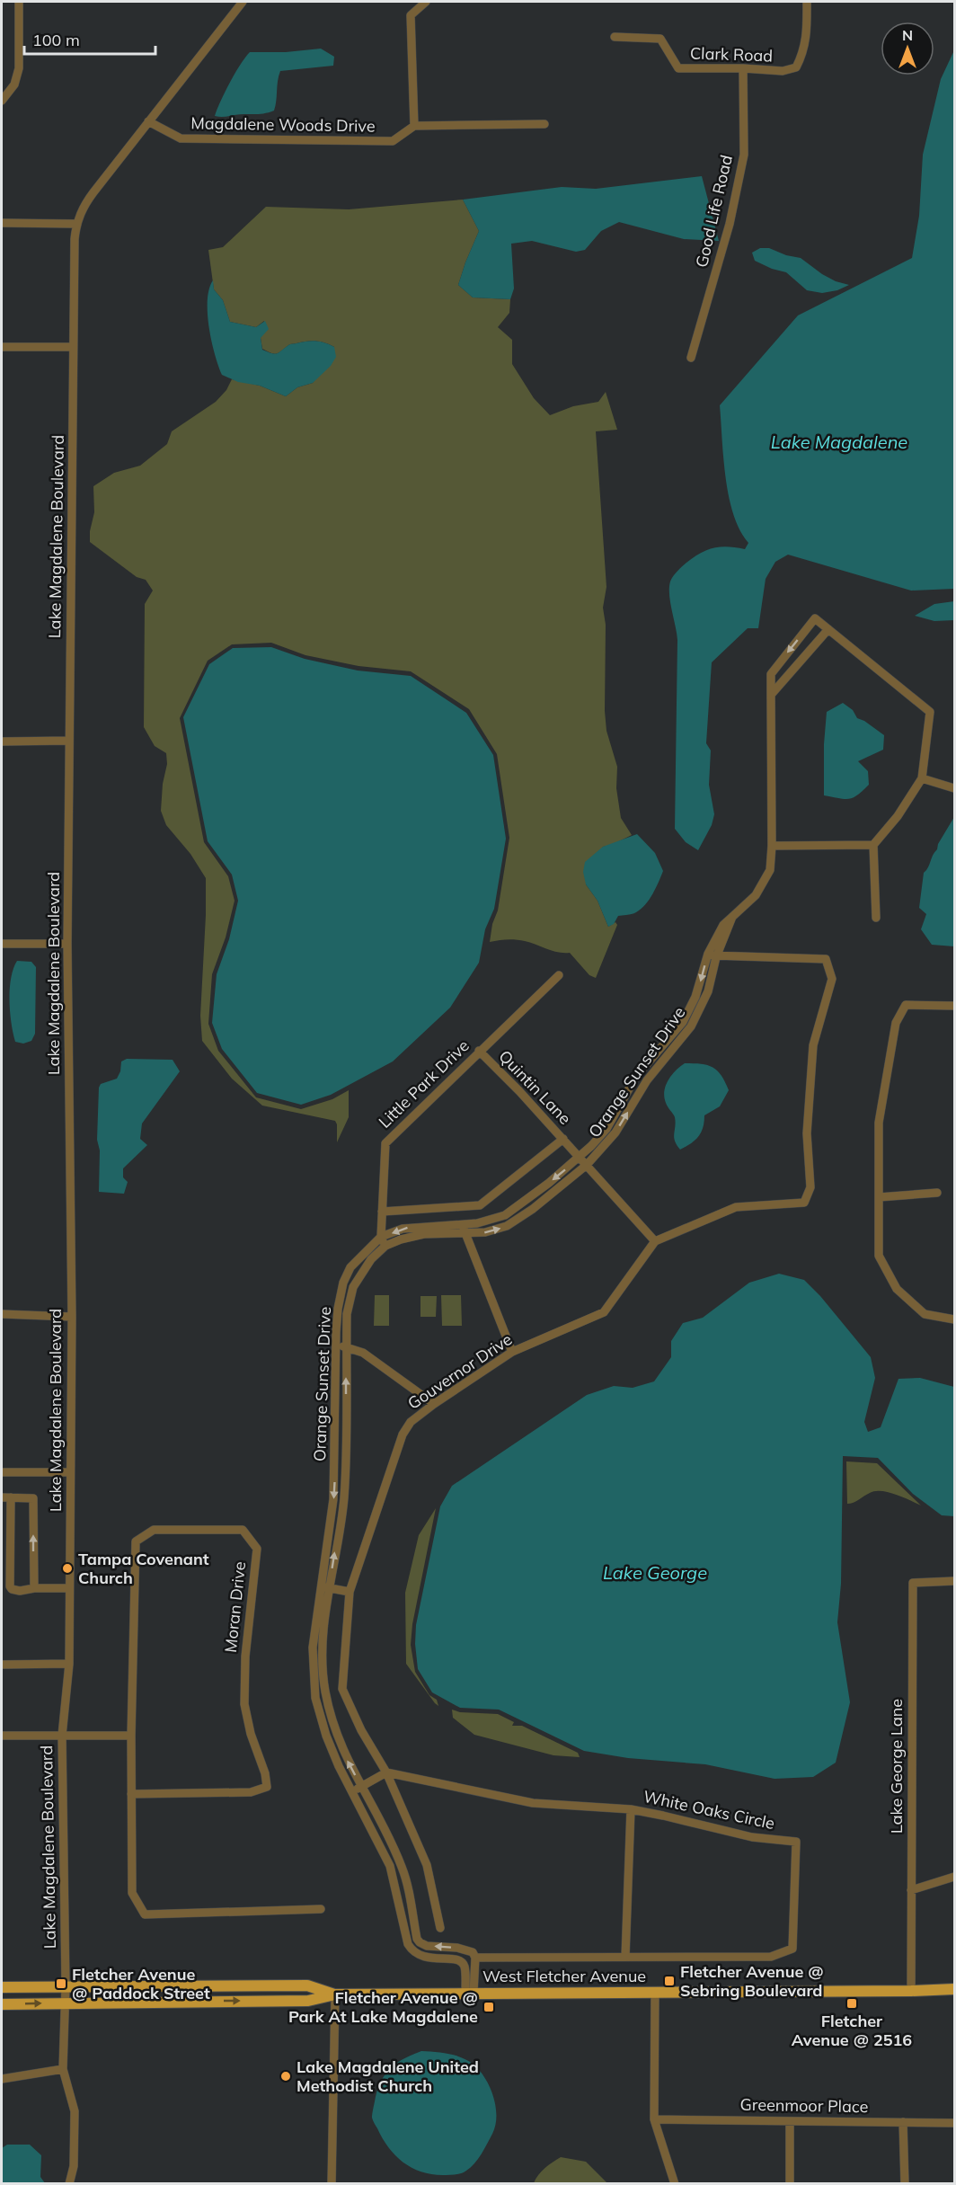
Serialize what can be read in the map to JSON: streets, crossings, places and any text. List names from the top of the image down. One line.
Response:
{"streets":{"main road":["West Fletcher Avenue"],"street":["Clark Road","Magdalene Woods Drive","Good Life Road","Lake Magdalene Boulevard","Orange Sunset Drive","Little Park Drive","Quintin Lane","Gouvernor Drive","Moran Drive","Lake George Lane","White Oaks Circle","Greenmoor Place"]},"crossings":[["Clark Road","Good Life Road"],["Magdalene Woods Drive","Lake Magdalene Boulevard"],["Lake Magdalene Boulevard","West Fletcher Avenue"],["Orange Sunset Drive","Little Park Drive"],["Orange Sunset Drive","Quintin Lane"],["Orange Sunset Drive","Gouvernor Drive"],["Orange Sunset Drive","White Oaks Circle"],["Orange Sunset Drive","West Fletcher Avenue"],["Little Park Drive","Quintin Lane"],["Little Park Drive","Gouvernor Drive"],["Quintin Lane","Gouvernor Drive"],["Gouvernor Drive","White Oaks Circle"],["Lake George Lane","West Fletcher Avenue"]],"water":["Lake Magdalene","Lake George"],"places":{"other":["Tampa Covenant Church","Lake Magdalene United Methodist Church"],"transit":["Fletcher Avenue @ Sebring Boulevard","Fletcher Avenue @ Paddock Street","Fletcher Avenue @ 2516","Fletcher Avenue @ Park At Lake Magdalene"]},"scale_bar":"100 m","north":"top"}
